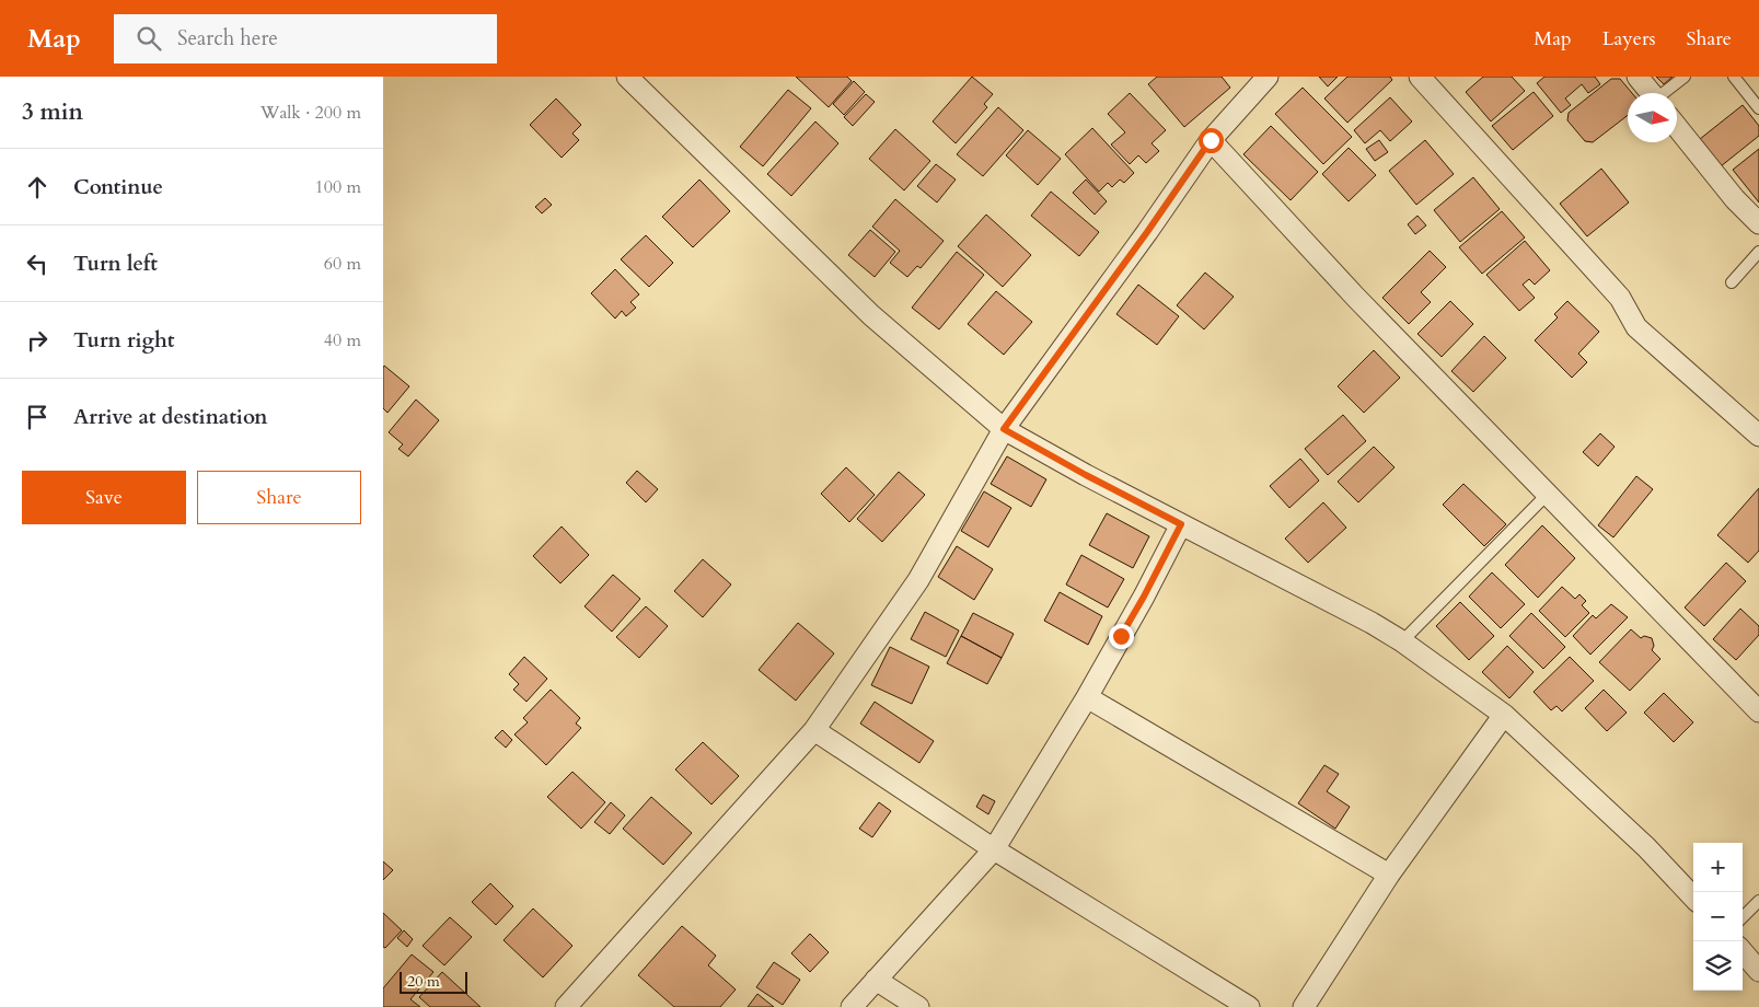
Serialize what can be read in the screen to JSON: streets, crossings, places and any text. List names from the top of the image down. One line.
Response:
{"scale_bar":"20 m","north":"right","page":{"header":"Map","search":"Search here","nav":["Map","Layers","Share"],"heading":["3 min","Walk · 200 m"],"list":[["Continue","100 m"],["Turn left","60 m"],["Turn right","40 m"],"Arrive at destination"],"buttons":["Save","Share"],"map_buttons":["+","−"],"scale":"20 m"}}
